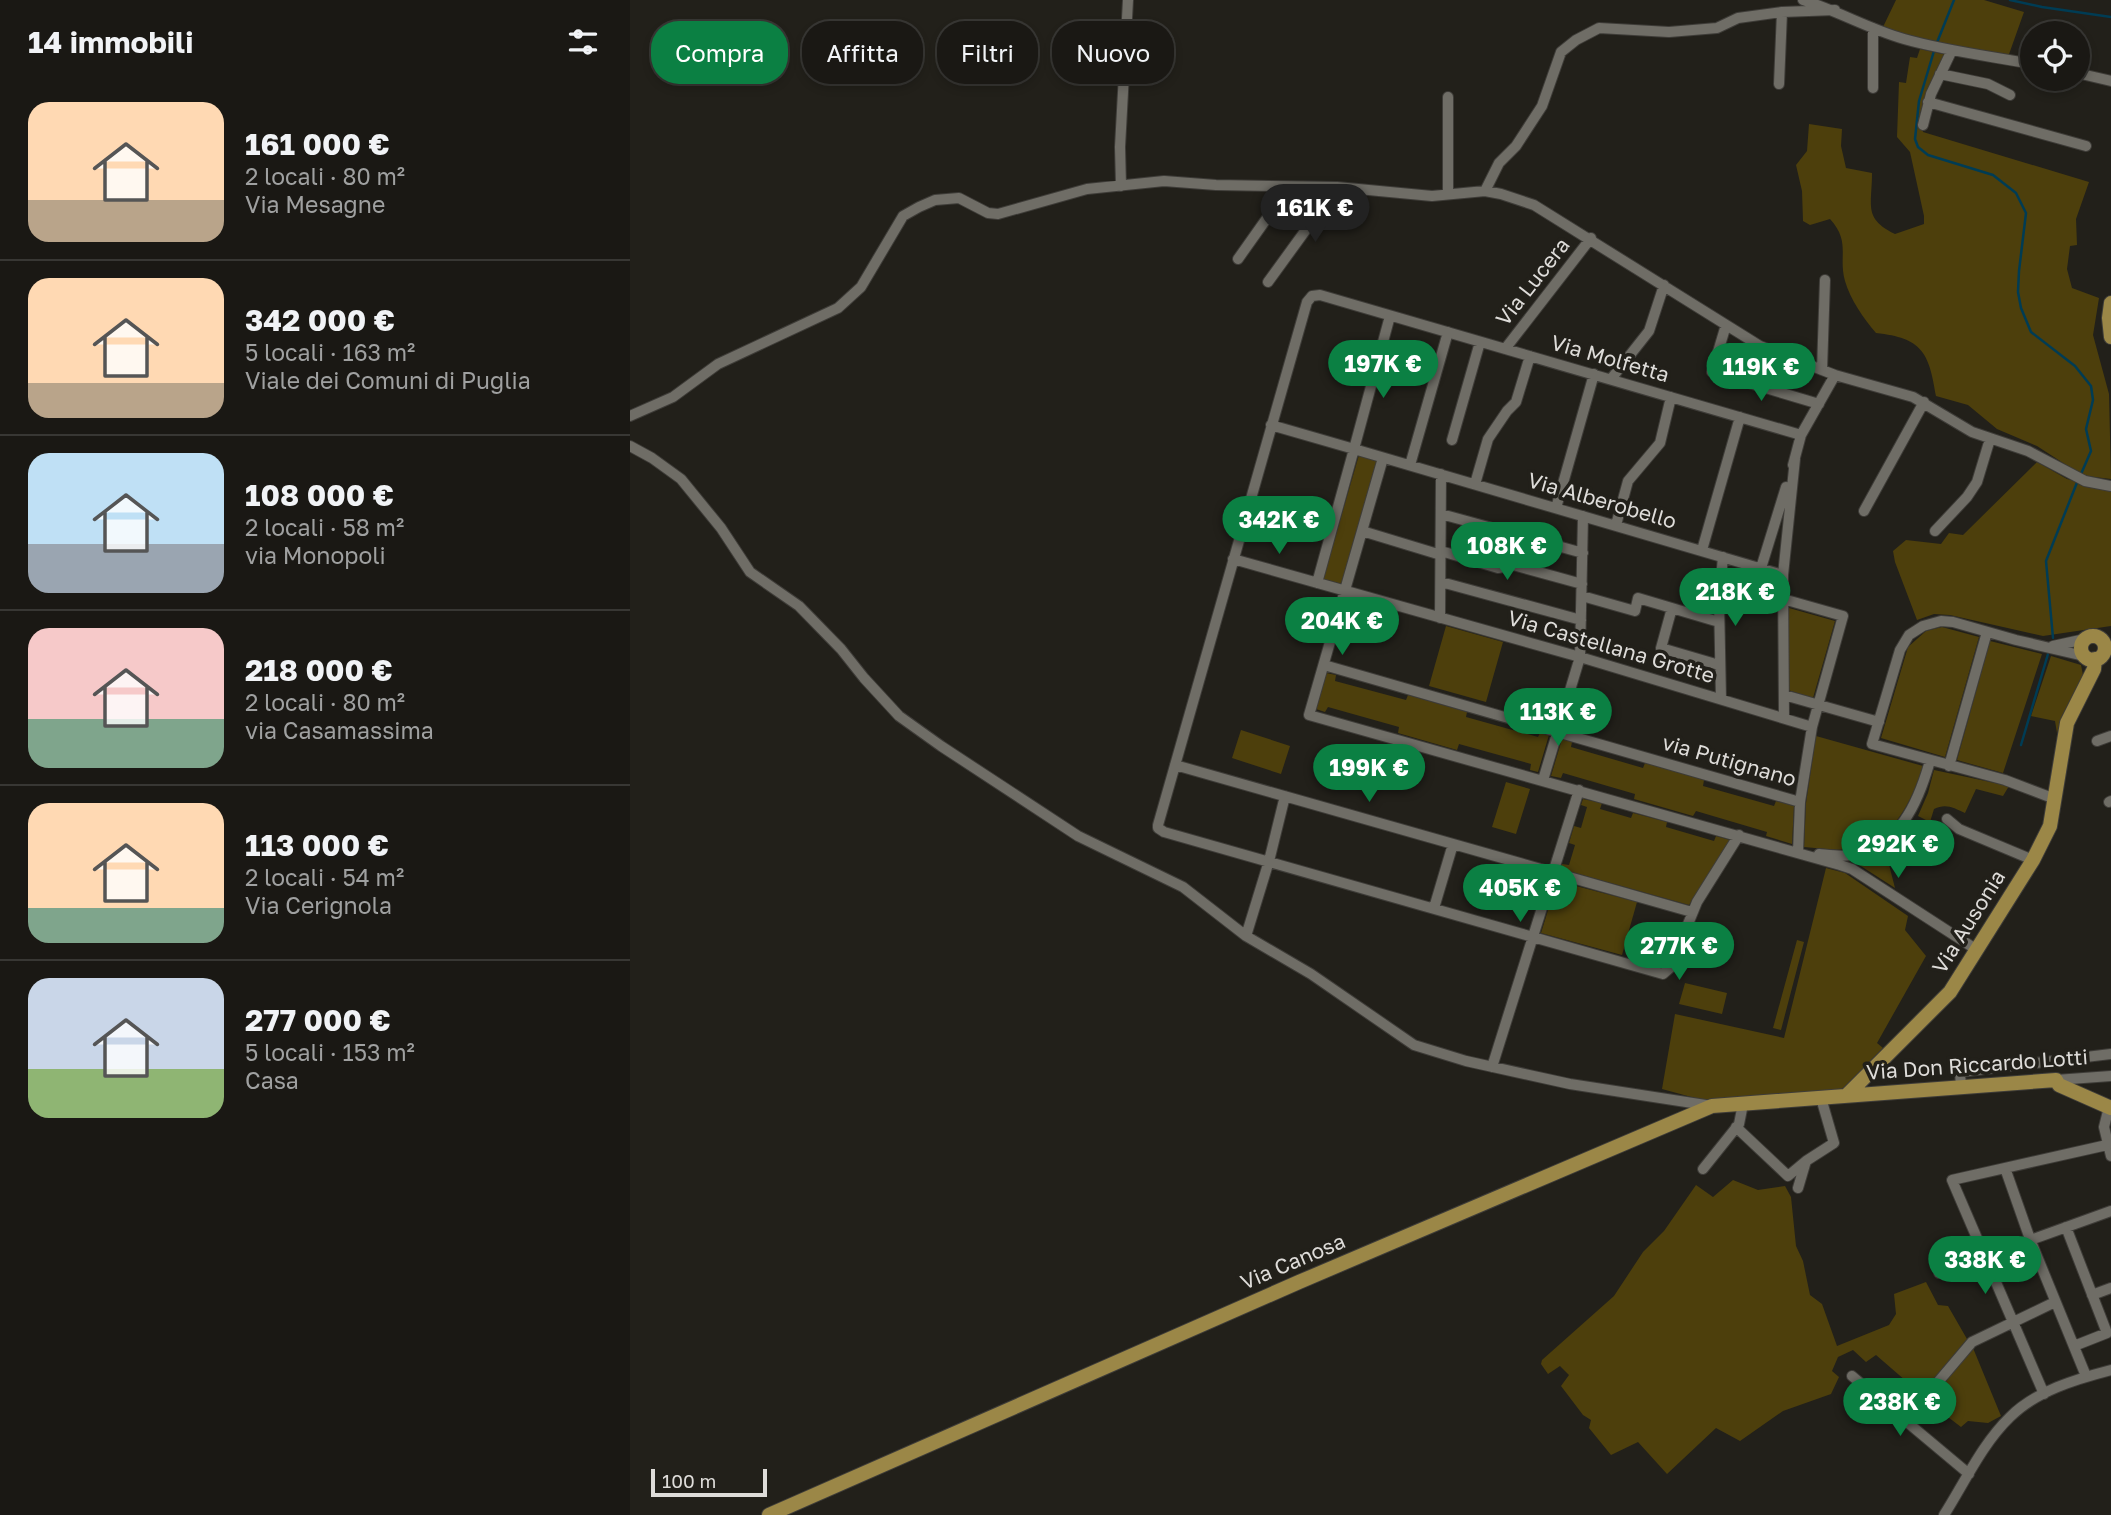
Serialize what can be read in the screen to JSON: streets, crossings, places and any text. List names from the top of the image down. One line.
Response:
{"streets":{"main road":["Via Ausonia","Via Don Riccardo Lotti","Via Canosa"],"street":["Via Lucera","Via Molfetta","Via Alberobello","Via Castellana Grotte","via Putignano"]},"crossings":[["Via Lucera","Via Molfetta"],["Via Molfetta","Via Alberobello"],["Via Ausonia","Via Don Riccardo Lotti"],["Via Ausonia","Via Canosa"],["Via Don Riccardo Lotti","Via Canosa"]],"scale_bar":"100 m","page":{"heading":"14 immobili","chip":["Compra","Affitta","Filtri","Nuovo"],"list":[{"name":"161 000 €","note":"2 locali · 80 m² · Via Mesagne"},{"name":"342 000 €","note":"5 locali · 163 m² · Viale dei Comuni di Puglia"},{"name":"108 000 €","note":"2 locali · 58 m² · via Monopoli"},{"name":"218 000 €","note":"2 locali · 80 m² · via Casamassima"},{"name":"113 000 €","note":"2 locali · 54 m² · Via Cerignola"},{"name":"277 000 €","note":"5 locali · 153 m² · Casa"}],"price":["161K €","197K €","119K €","342K €","108K €","218K €","204K €","113K €","199K €","292K €","405K €","277K €","338K €","238K €"],"scale":"100 m"}}
